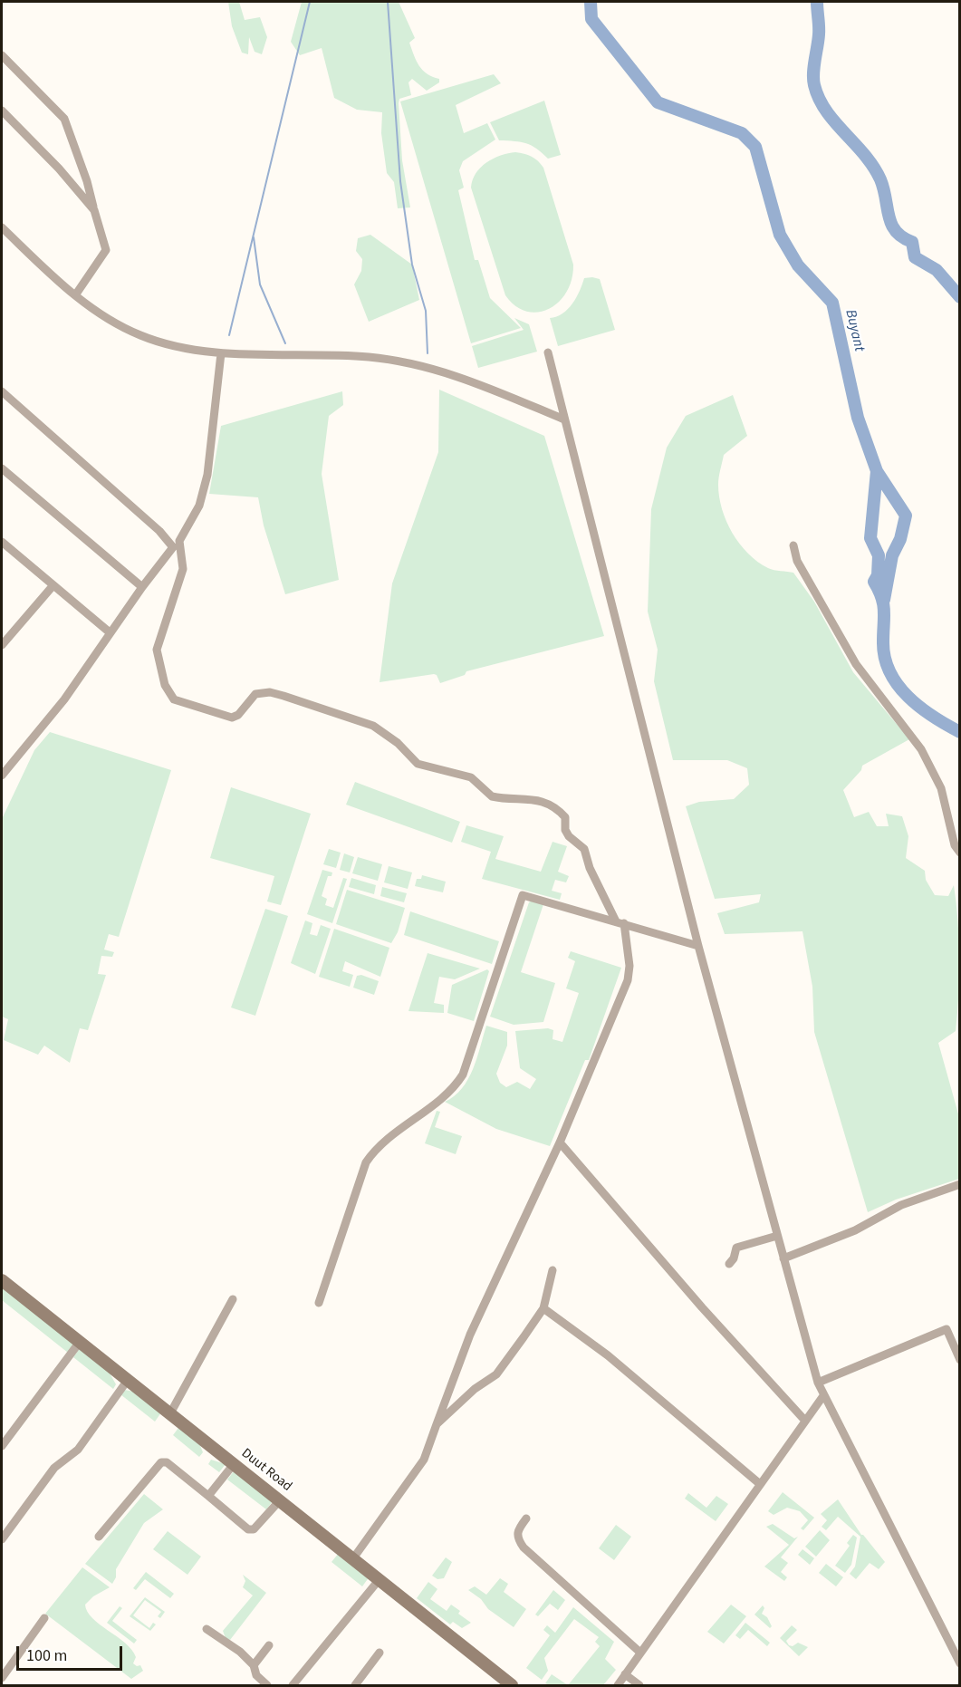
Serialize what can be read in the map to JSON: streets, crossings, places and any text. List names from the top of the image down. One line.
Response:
{"streets":{"main road":["Duut Road"]},"water":["Buyant"],"scale_bar":"100 m"}
